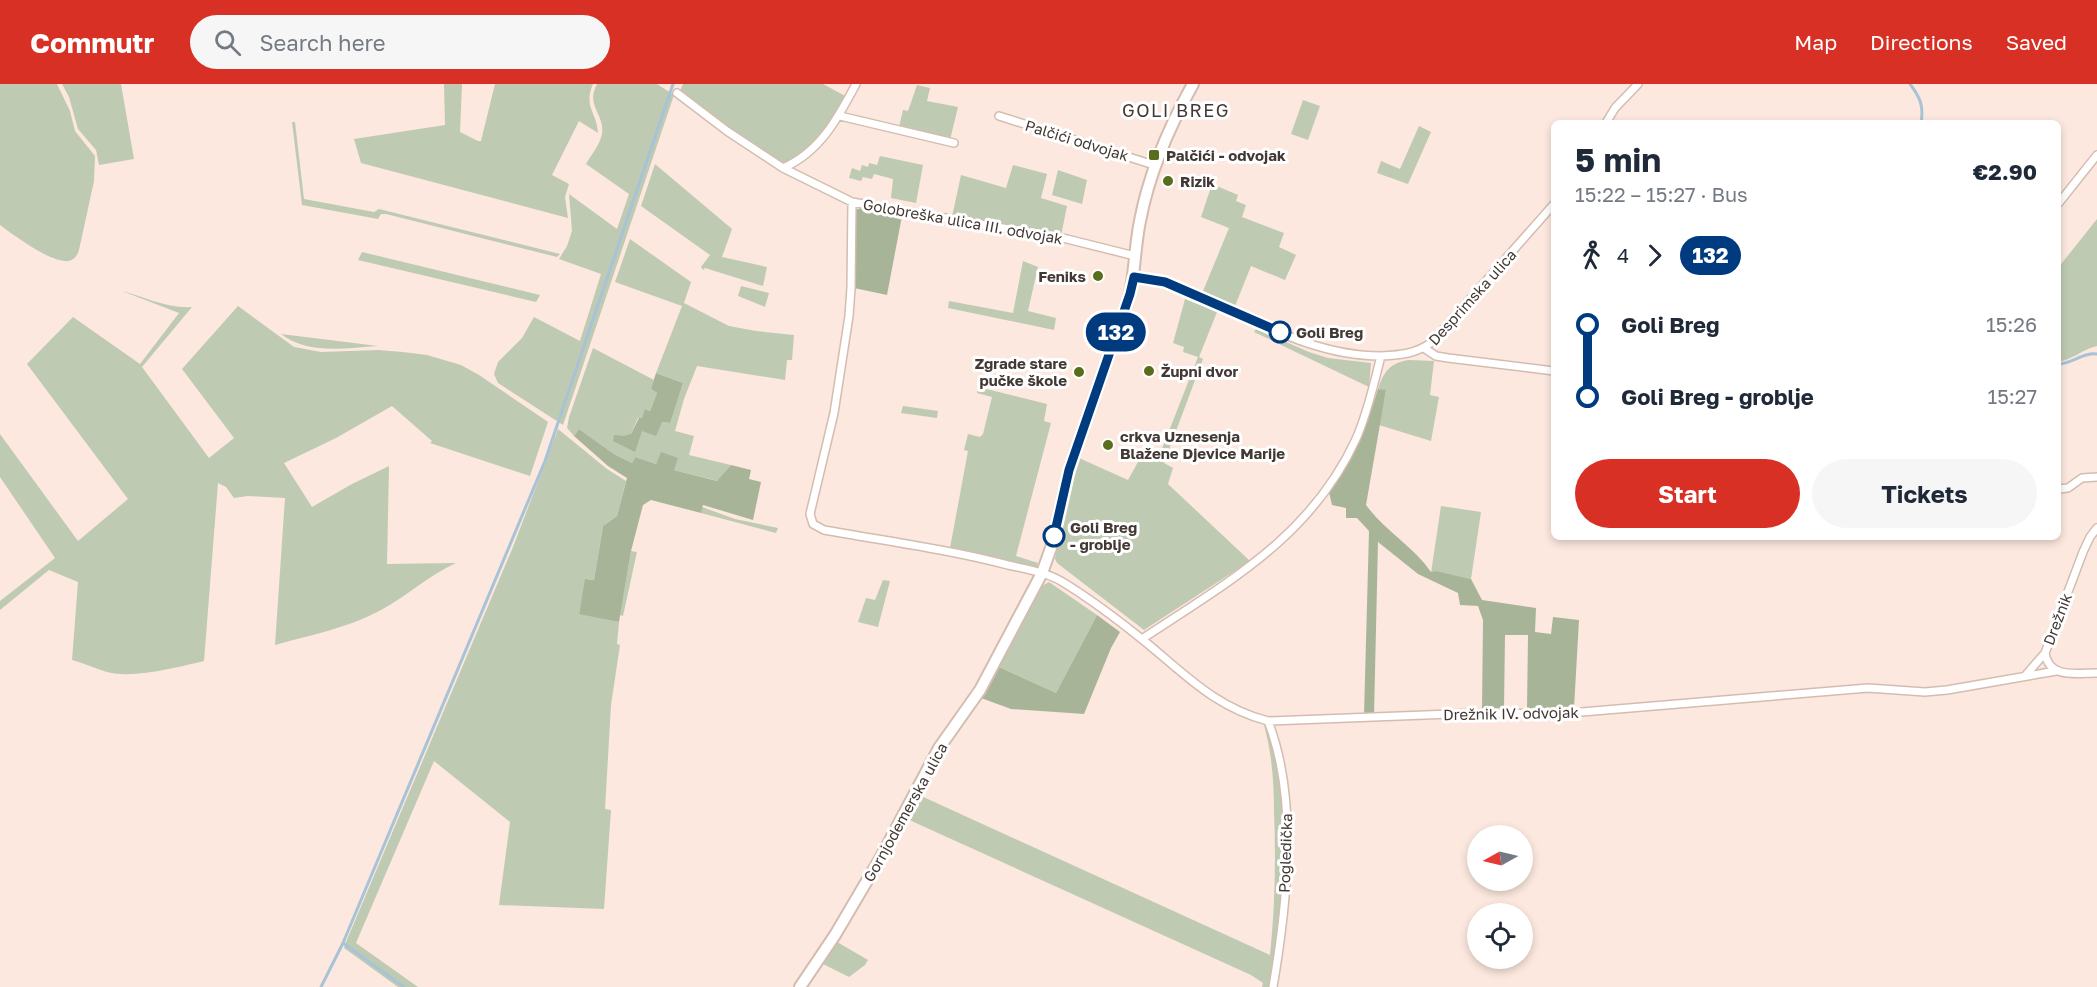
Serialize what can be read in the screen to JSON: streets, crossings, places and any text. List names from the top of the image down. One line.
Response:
{"streets":{"street":["Palčići odvojak","Golobreška ulica III. odvojak","Desprimska ulica","Drežnik","Drežnik IV. odvojak","Gornjodemerska ulica","Pogledička"]},"crossings":[["Palčići odvojak","Gornjodemerska ulica"],["Golobreška ulica III. odvojak","Drežnik IV. odvojak"],["Golobreška ulica III. odvojak","Gornjodemerska ulica"],["Desprimska ulica","Gornjodemerska ulica"],["Drežnik","Drežnik IV. odvojak"],["Drežnik IV. odvojak","Gornjodemerska ulica"],["Drežnik IV. odvojak","Pogledička"]],"districts":["GOLI BREG"],"places":{"transit":["Palčići - odvojak"],"other":["Rizik","Feniks","Goli Breg","Župni dvor","Zgrade stare pučke škole","crkva Uznesenja Blažene Djevice Marije","Goli Breg - groblje"]},"lines":["bus line 132"],"north":"left","page":{"header":"Commutr","search":"Search here","nav":["Map","Directions","Saved"],"on_map":"132","heading":["5 min","15:22 – 15:27 · Bus","€2.90"],"legs":["4","132"],"list":[{"name":"Goli Breg","value":"15:26"},{"name":"Goli Breg - groblje","value":"15:27"}],"buttons":["Start","Tickets"]}}
